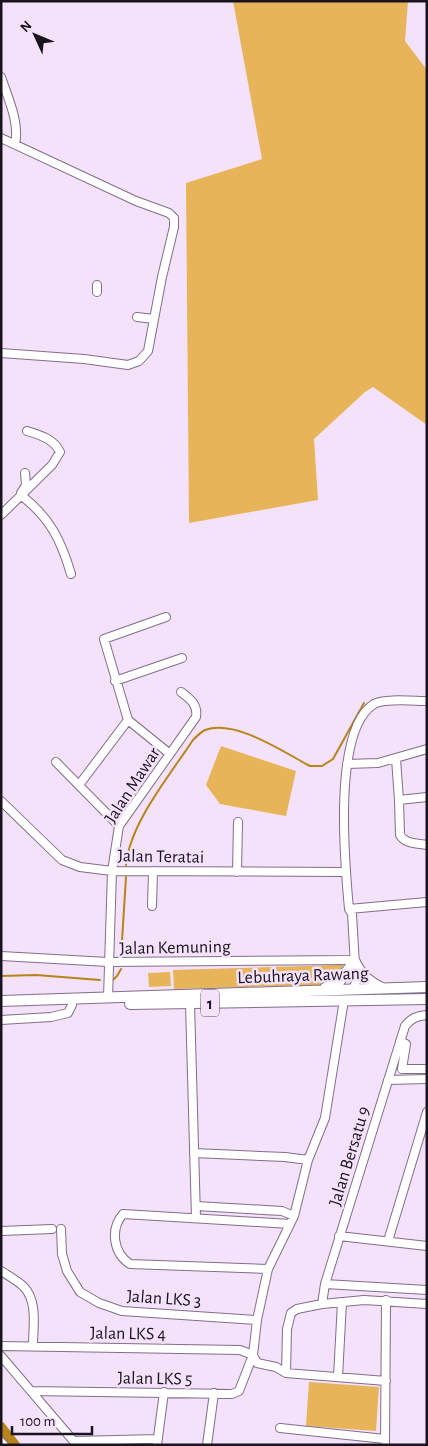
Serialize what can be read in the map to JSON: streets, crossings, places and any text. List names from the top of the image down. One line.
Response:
{"streets":{"main road":["Lebuhraya Rawang","1"],"street":["Jalan Mawar","Jalan Teratai","Jalan Kemuning","Jalan Bersatu 9","Jalan LKS 3","Jalan LKS 4","Jalan LKS 5"]},"crossings":[["Jalan Mawar","Jalan Teratai"],["Jalan Mawar","Jalan Kemuning"],["Jalan Mawar","Lebuhraya Rawang"],["Jalan LKS 4","Jalan LKS 5"]],"scale_bar":"100 m","north":"top left"}
